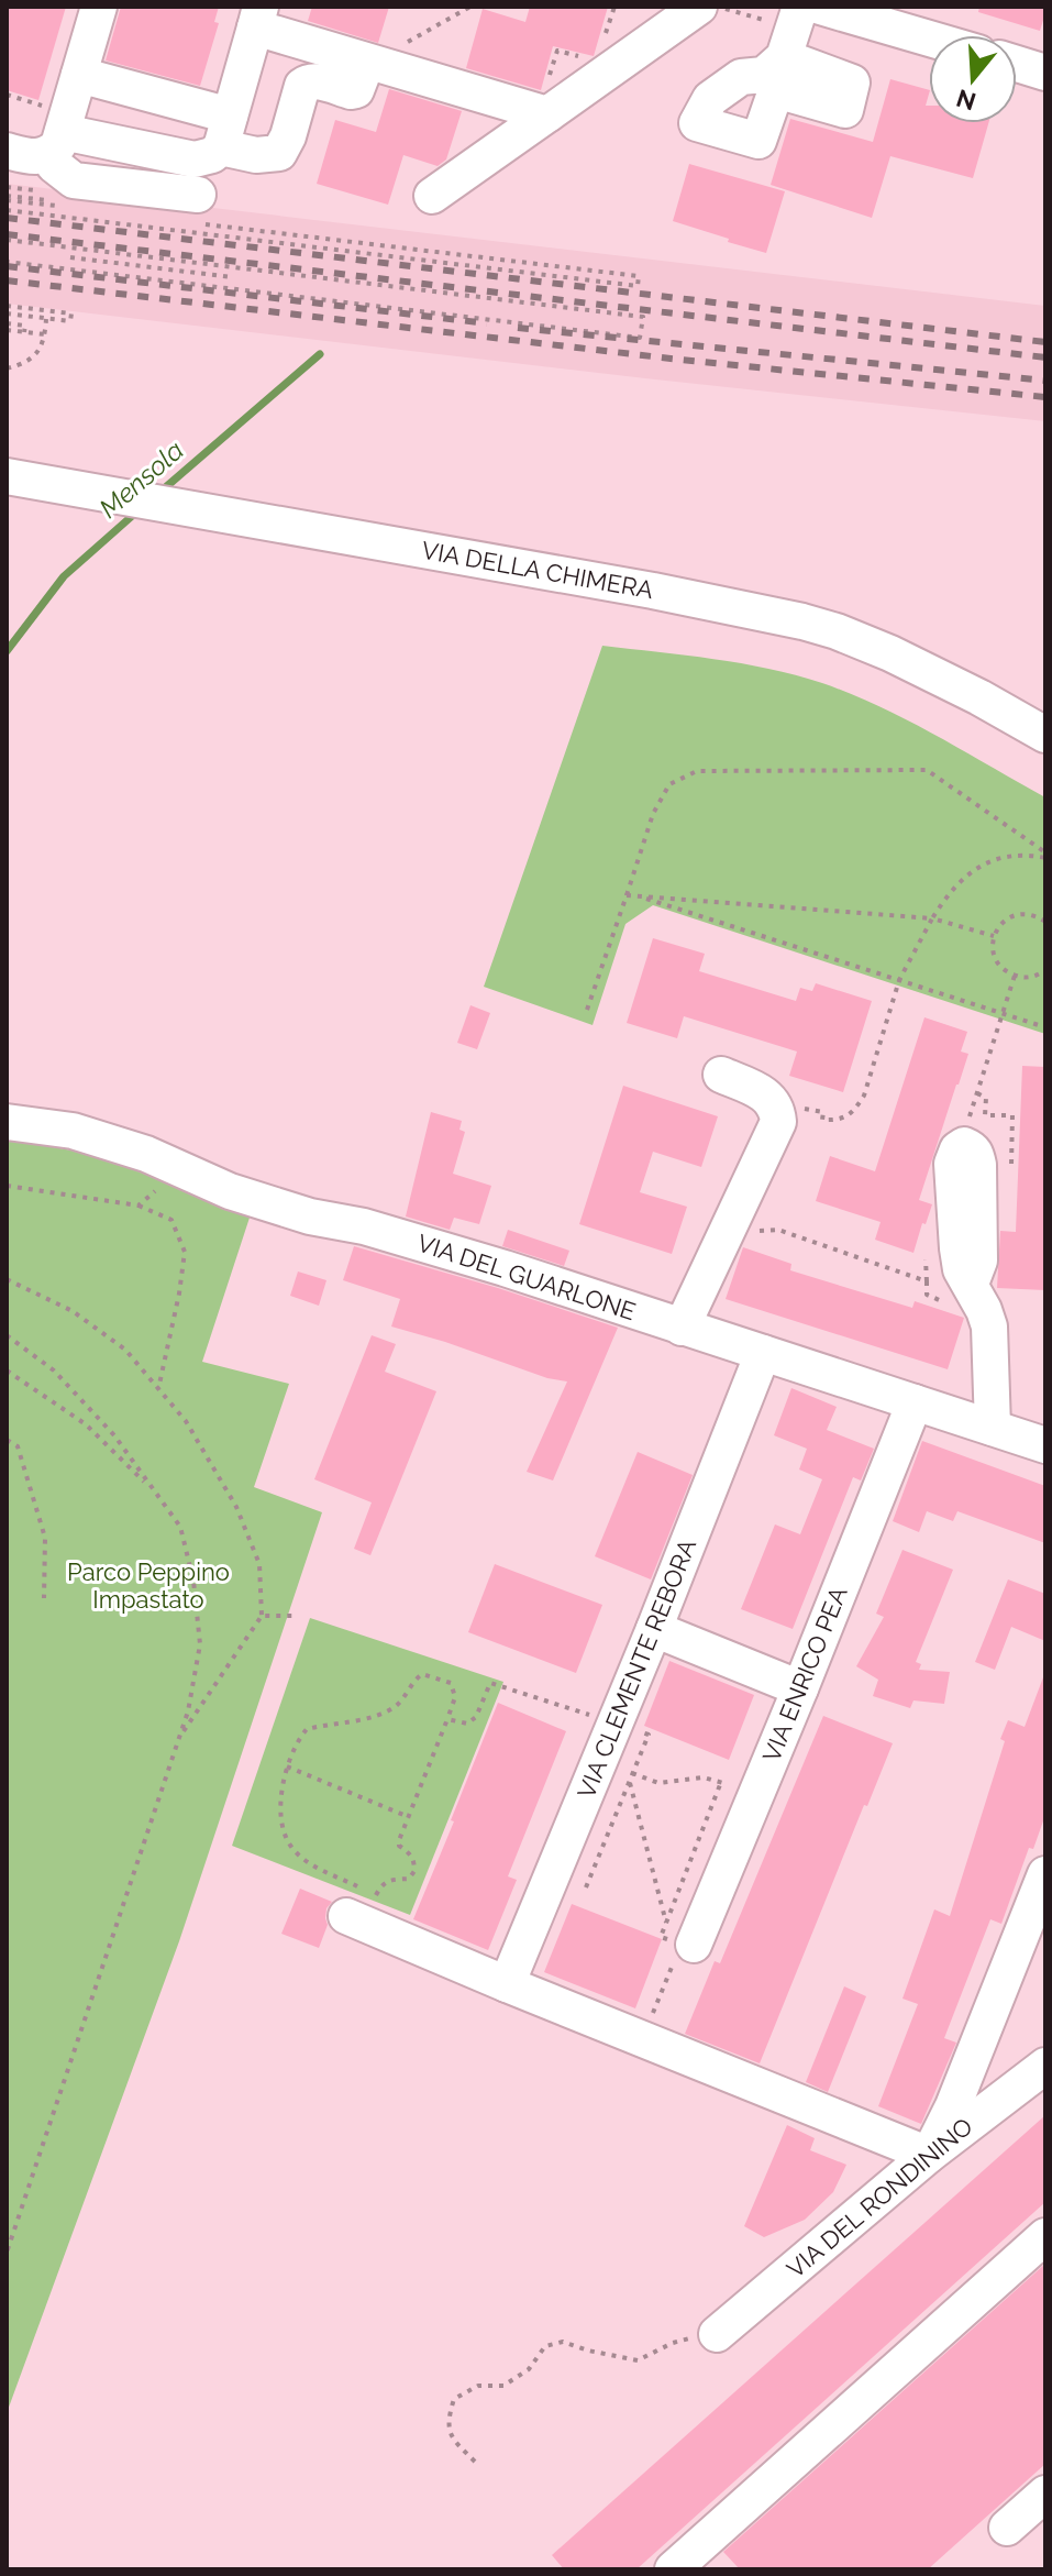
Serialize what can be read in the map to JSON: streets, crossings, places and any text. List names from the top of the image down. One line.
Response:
{"streets":{"street":["VIA DELLA CHIMERA","VIA DEL GUARLONE","VIA CLEMENTE REBORA","VIA ENRICO PEA","VIA DEL RONDININO"]},"crossings":[["VIA DEL GUARLONE","VIA CLEMENTE REBORA"],["VIA DEL GUARLONE","VIA ENRICO PEA"]],"water":["Mensola"],"parks":["Parco Peppino Impastato"],"north":"bottom"}
